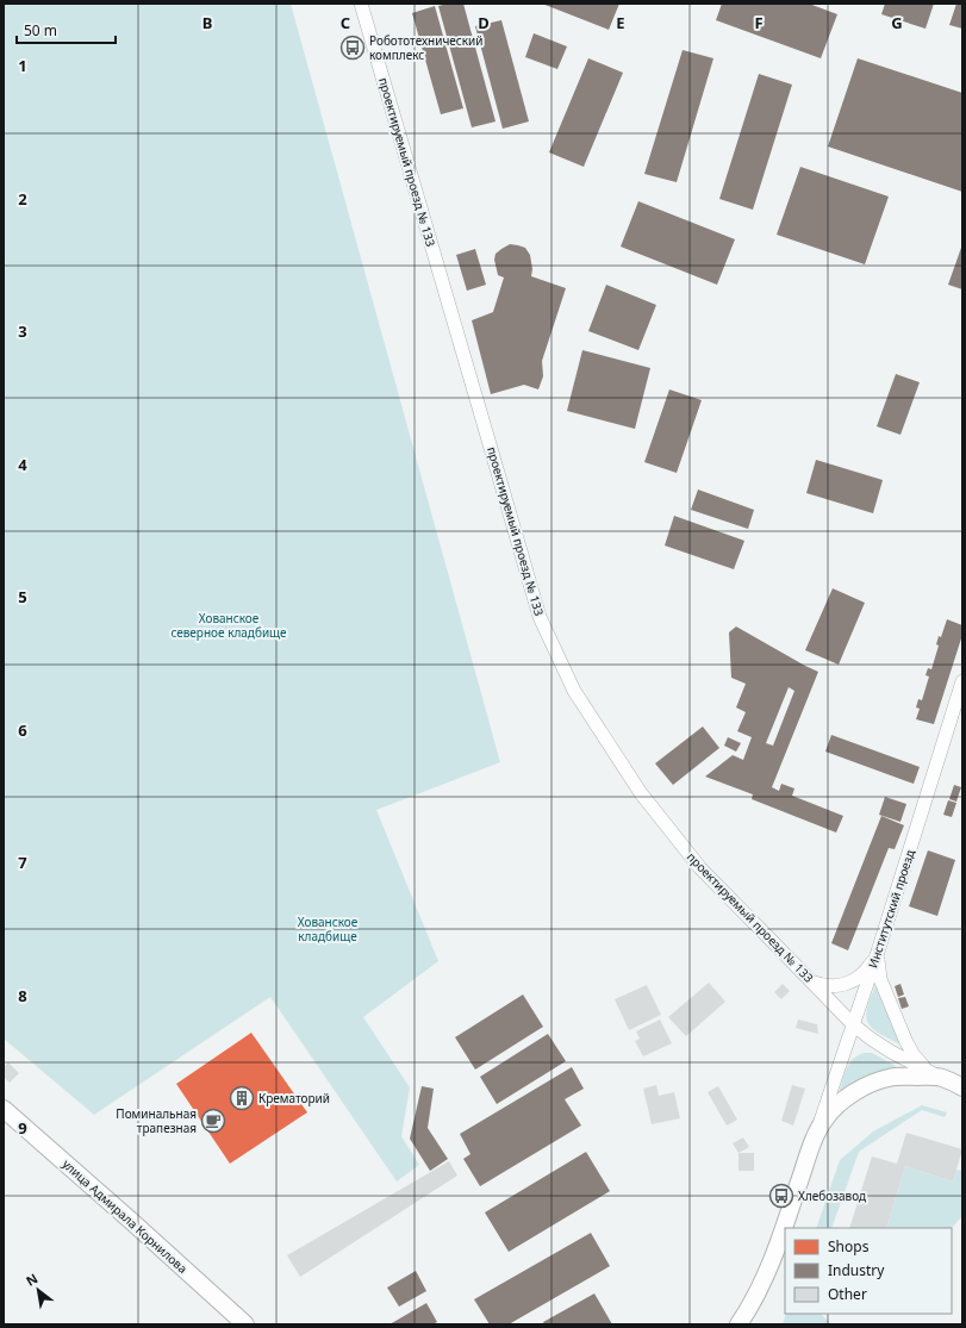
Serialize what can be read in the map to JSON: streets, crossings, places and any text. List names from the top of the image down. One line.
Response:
{"streets":{"main road":["улица Адмирала Корнилова"],"street":["проектируемый проезд № 133","Институтский проезд"]},"crossings":[["проектируемый проезд № 133","Институтский проезд"]],"parks":["Хованское северное кладбище","Хованское кладбище"],"places":{"bus stop":["Робототехнический комплекс","Хлебозавод"],"building":["Крематорий"],"cafe":["Поминальная трапезная"]},"legend":["Shops","Industry","Other"],"scale_bar":"50 m","north":"top left","grid":{"columns":["B","C","D","E","F","G"],"rows":["1","2","3","4","5","6","7","8","9"]}}
